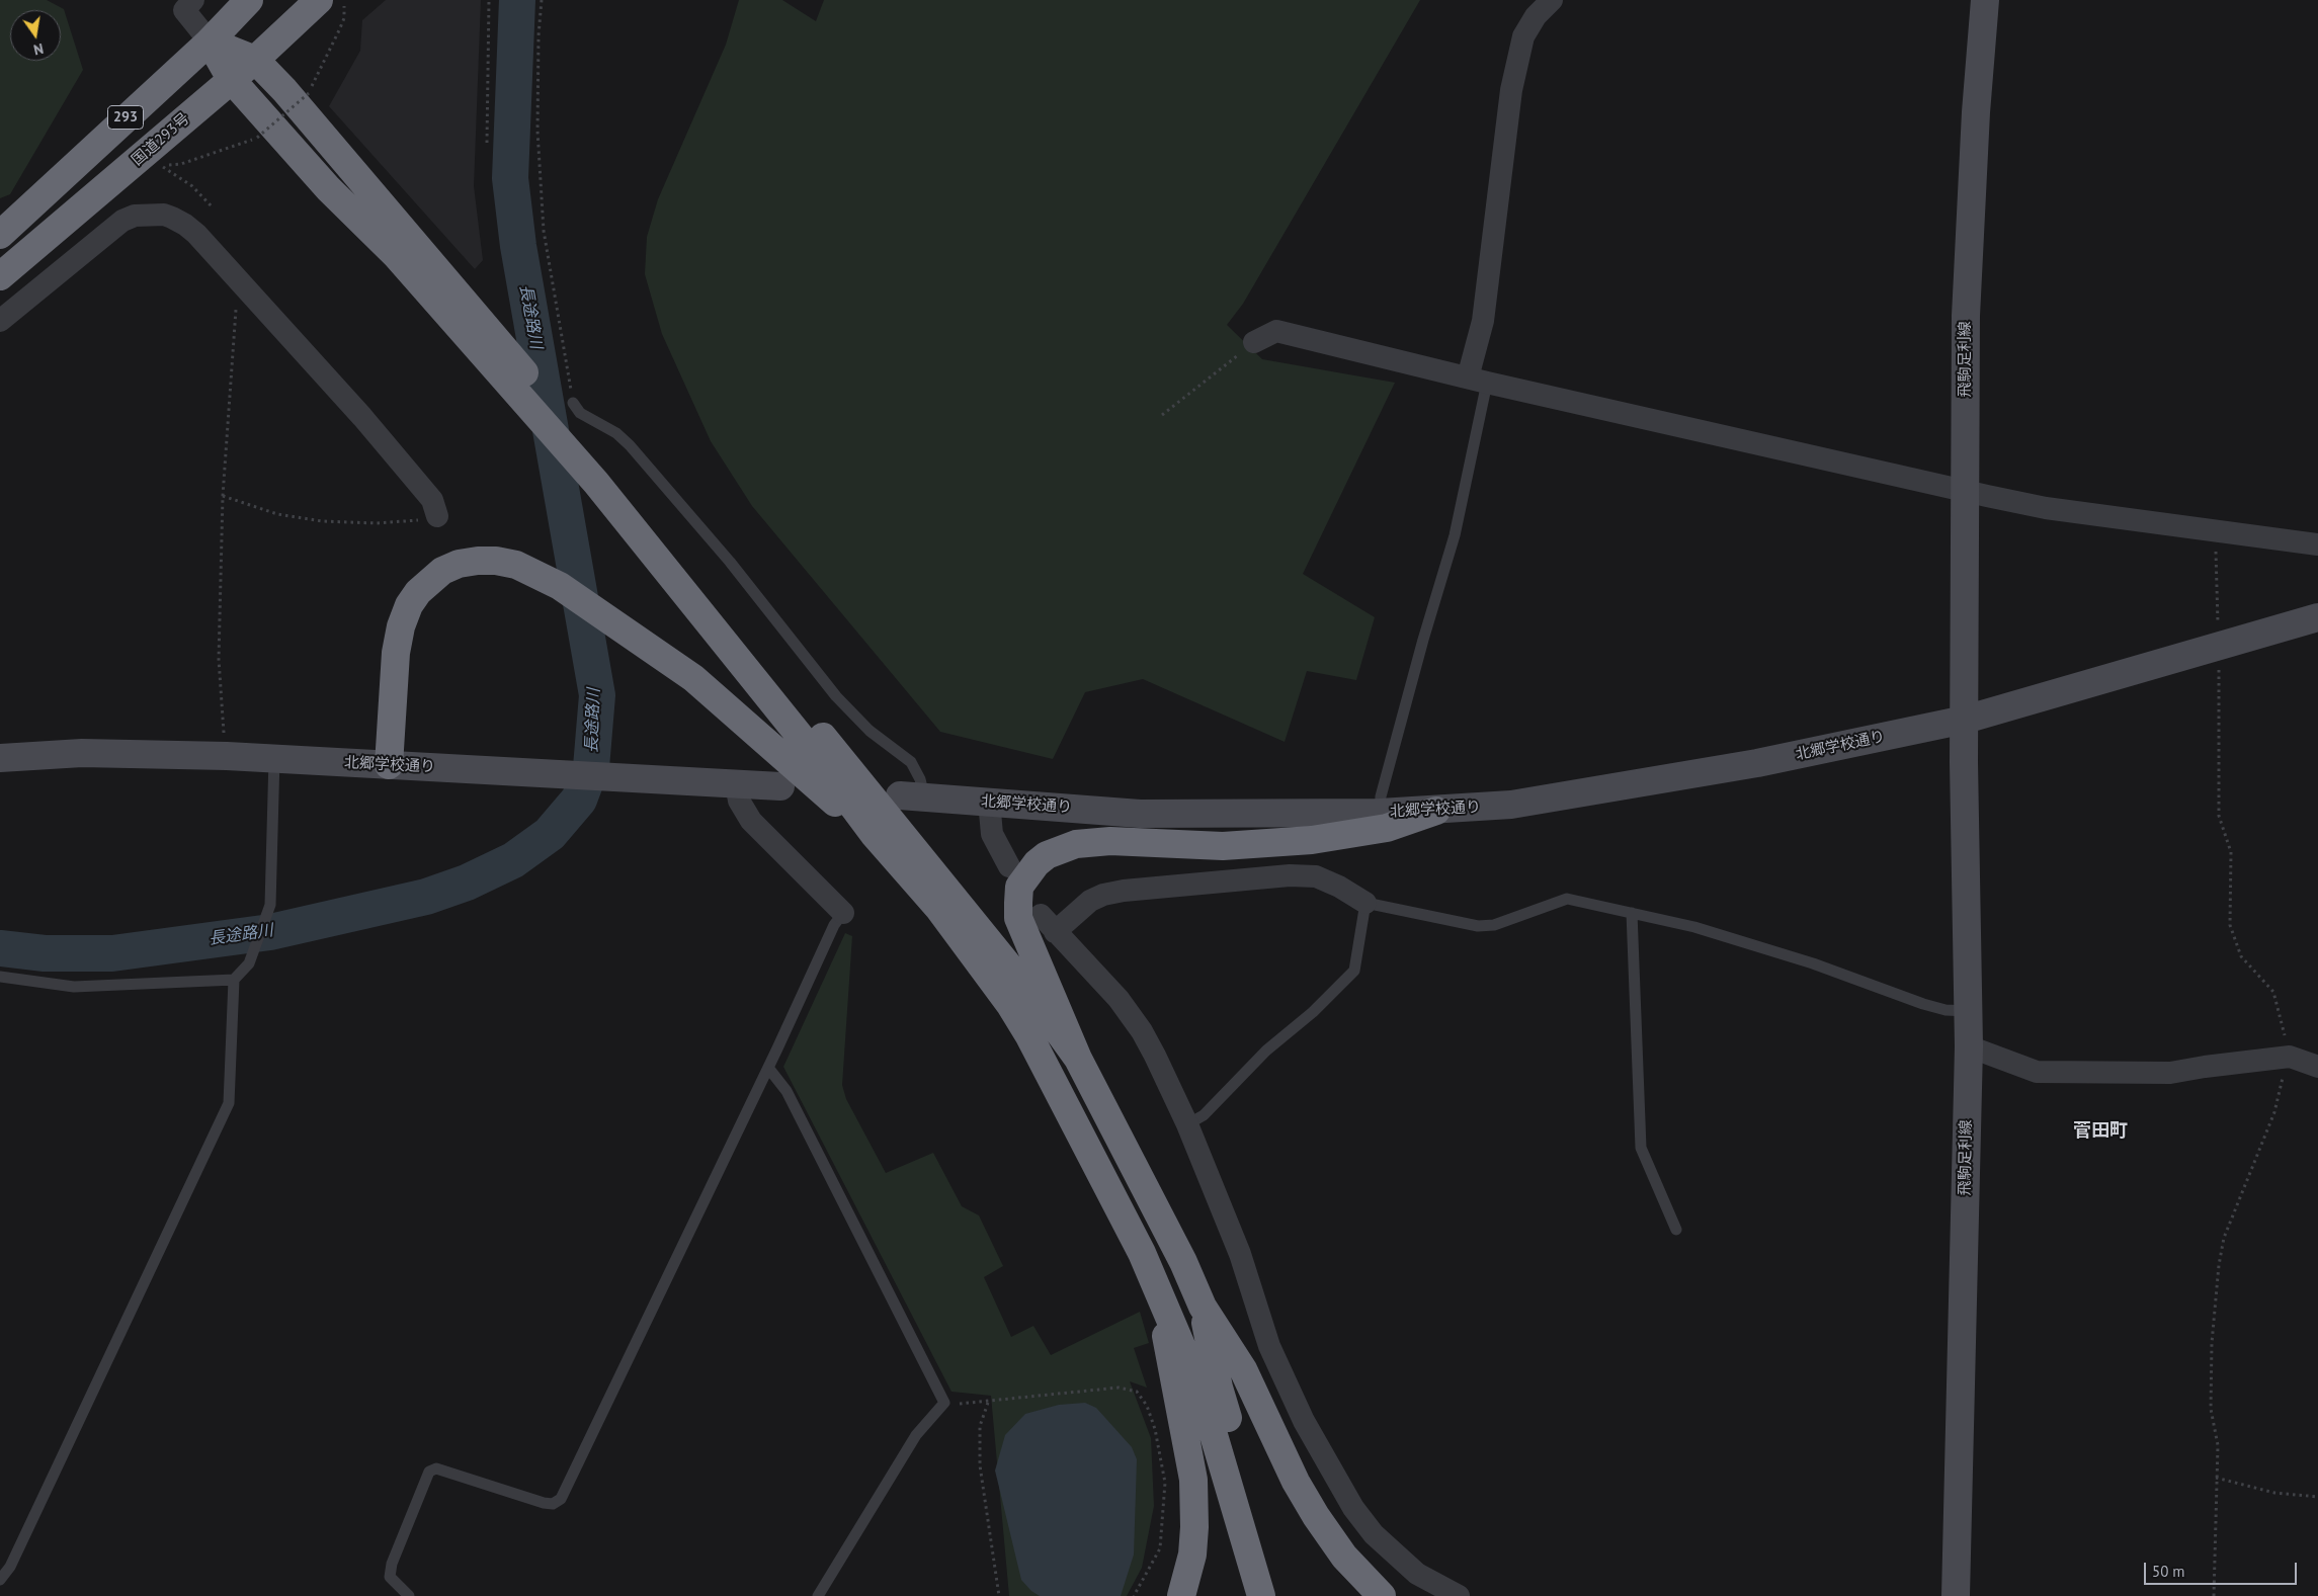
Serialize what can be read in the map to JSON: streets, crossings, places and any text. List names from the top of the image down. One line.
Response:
{"streets":{"highway":["293","国道293号"],"main road":["飛駒足利線","北郷学校通り"]},"crossings":[["飛駒足利線","北郷学校通り"]],"districts":["菅田町"],"water":["長途路川"],"scale_bar":"50 m","north":"bottom"}
